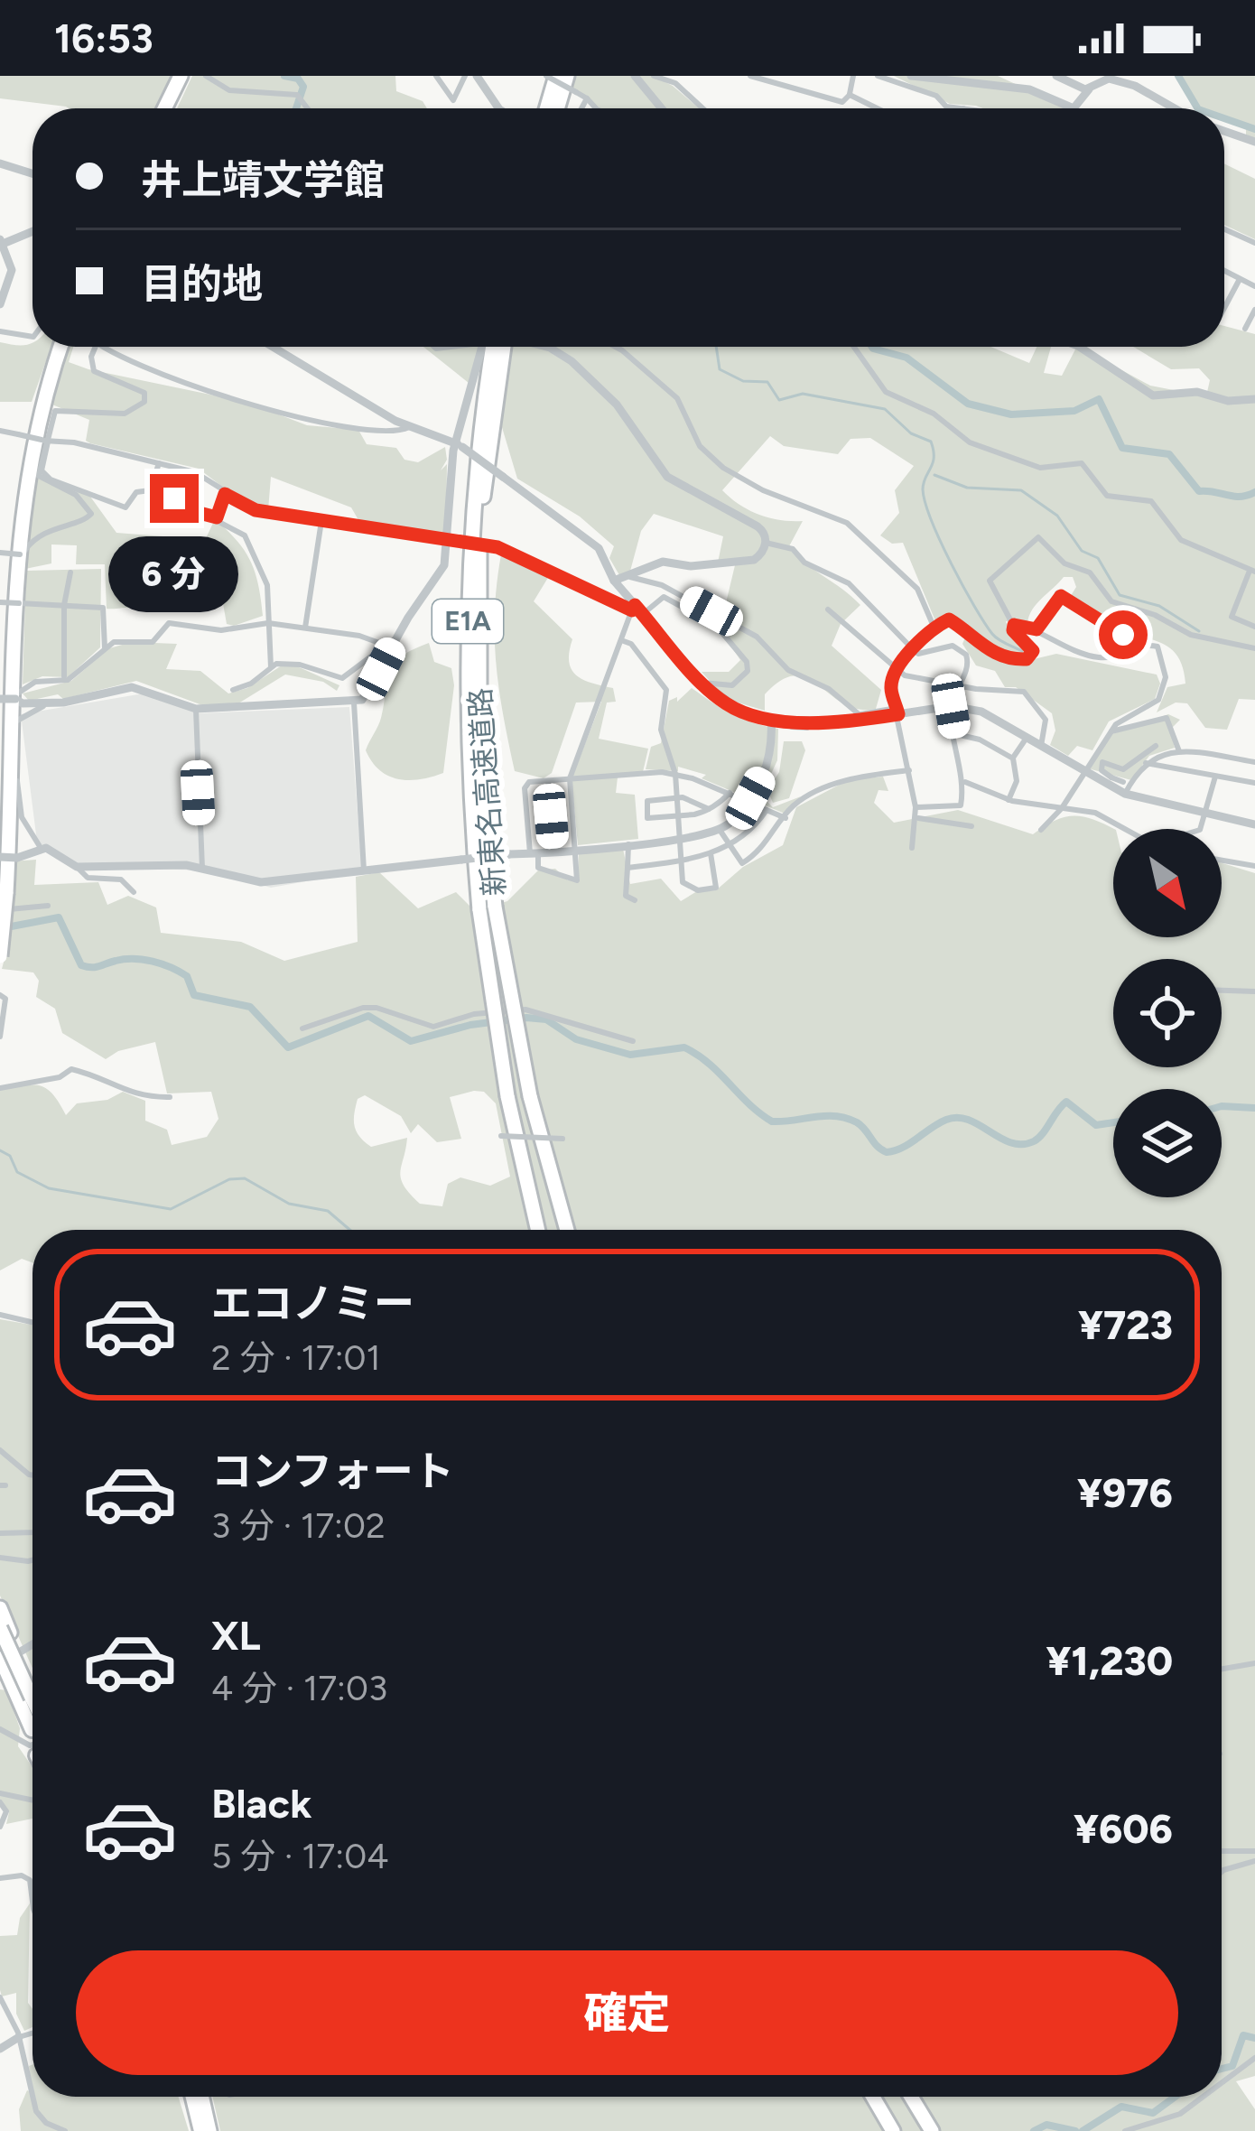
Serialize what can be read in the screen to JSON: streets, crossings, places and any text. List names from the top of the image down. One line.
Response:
{"streets":{"highway":["E1A","新東名高速道路"]},"north":"bottom right","page":{"status":"16:53","banner":["井上靖文学館","目的地"],"bubble":"6 分","list":[{"name":"エコノミー","note":"2 分 · 17:01","value":"¥723"},{"name":"コンフォート","note":"3 分 · 17:02","value":"¥976"},{"name":"XL","note":"4 分 · 17:03","value":"¥1,230"},{"name":"Black","note":"5 分 · 17:04","value":"¥606"}],"buttons":"確定"}}
